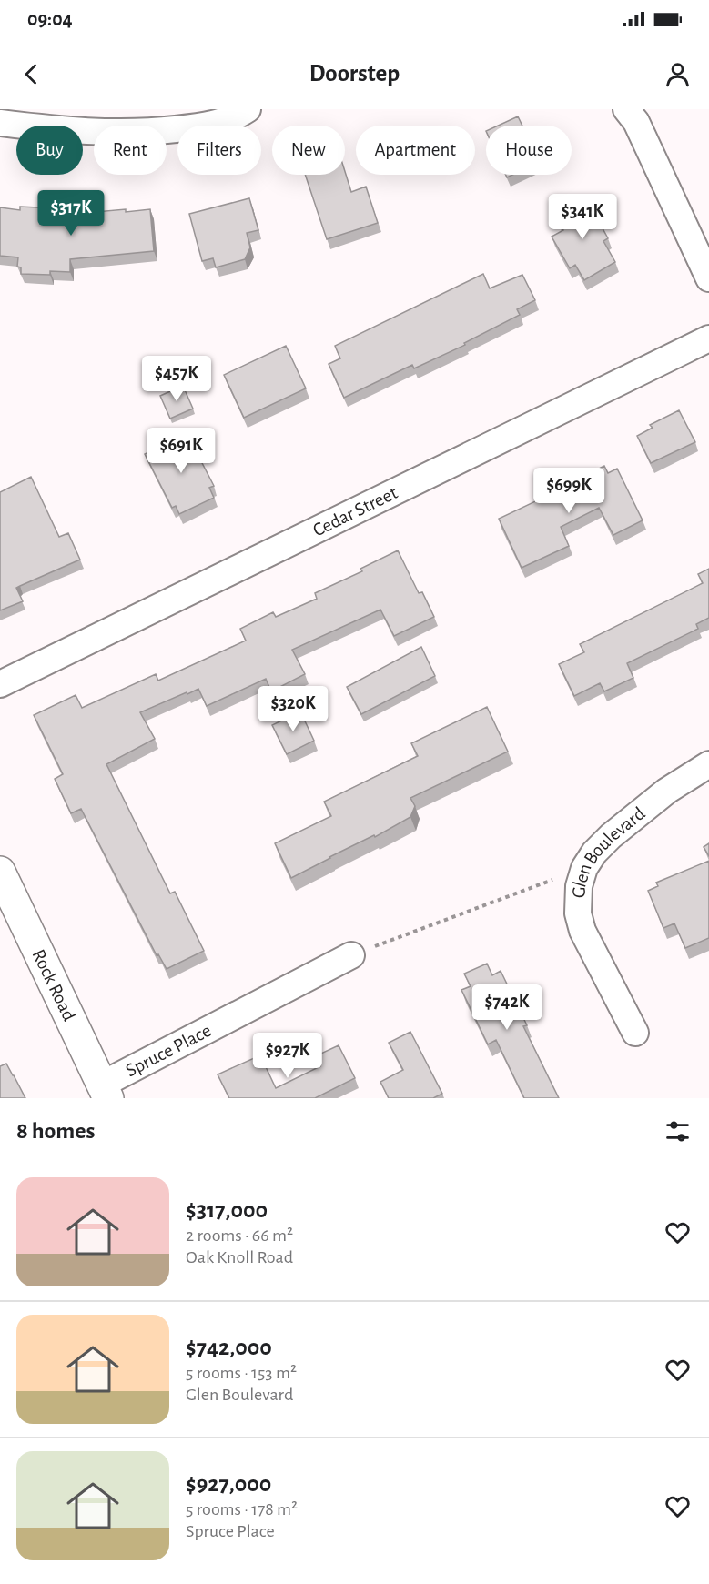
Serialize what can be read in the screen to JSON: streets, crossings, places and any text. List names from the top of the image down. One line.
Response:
{"streets":{"street":["Cedar Street","Glen Boulevard","Rock Road","Spruce Place"]},"crossings":[["Rock Road","Spruce Place"]],"page":{"status":"09:04","header":"Doorstep","chip":["Buy","Rent","Filters","New","Apartment","House"],"price":["$317K","$341K","$457K","$691K","$699K","$320K","$742K","$927K"],"heading":"8 homes","list":[{"name":"$317,000","note":"2 rooms · 66 m² · Oak Knoll Road"},{"name":"$742,000","note":"5 rooms · 153 m² · Glen Boulevard"},{"name":"$927,000","note":"5 rooms · 178 m² · Spruce Place"}]}}
